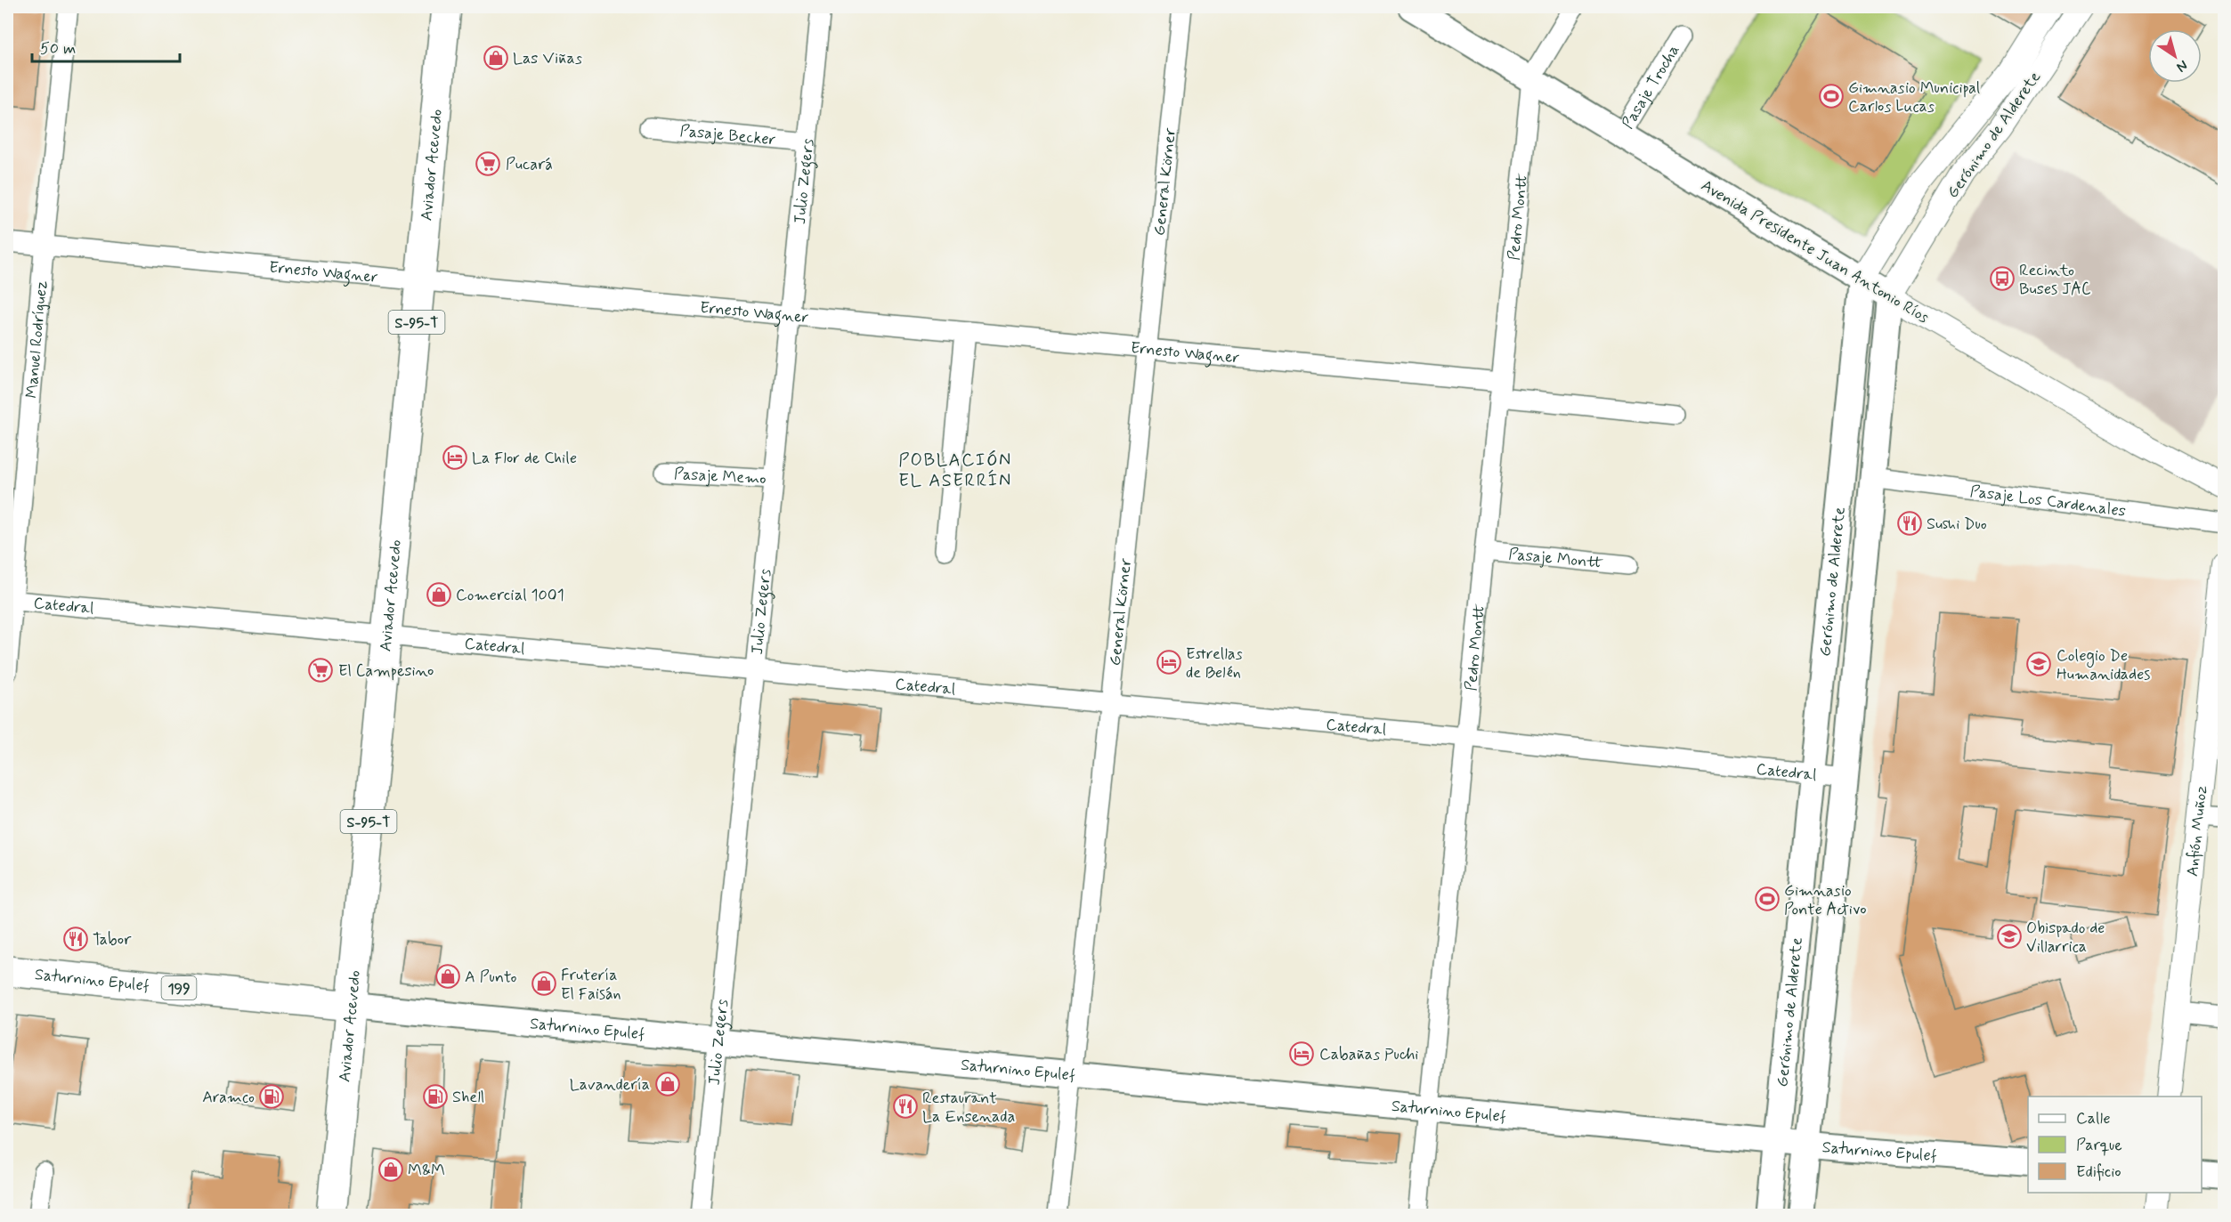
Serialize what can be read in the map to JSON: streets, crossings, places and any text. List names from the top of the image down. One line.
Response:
{"streets":{"main road":["Gerónimo de Alderete","Aviador Acevedo","Avenida Presidente Juan Antonio Ríos","S-95-T","Saturnino Epulef","199"],"street":["Pasaje Trocha","Pasaje Becker","Julio Zegers","General Körner","Pedro Montt","Ernesto Wagner","Manuel Rodríguez","Pasaje Memo","Pasaje Los Cardenales","Pasaje Montt","Catedral","Anfión Muñoz"]},"crossings":[["Pasaje Trocha","Avenida Presidente Juan Antonio Ríos"],["Gerónimo de Alderete","Avenida Presidente Juan Antonio Ríos"],["Gerónimo de Alderete","Pasaje Los Cardenales"],["Gerónimo de Alderete","Catedral"],["Gerónimo de Alderete","Saturnino Epulef"],["Pasaje Becker","Julio Zegers"],["Aviador Acevedo","Ernesto Wagner"],["Aviador Acevedo","Catedral"],["Aviador Acevedo","Saturnino Epulef"],["Julio Zegers","Ernesto Wagner"],["Julio Zegers","Pasaje Memo"],["Julio Zegers","Catedral"],["Julio Zegers","Saturnino Epulef"],["General Körner","Ernesto Wagner"],["General Körner","Catedral"],["General Körner","Saturnino Epulef"],["Pedro Montt","Avenida Presidente Juan Antonio Ríos"],["Pedro Montt","Ernesto Wagner"],["Pedro Montt","Pasaje Montt"],["Pedro Montt","Catedral"],["Pedro Montt","Saturnino Epulef"],["Ernesto Wagner","Manuel Rodríguez"],["Manuel Rodríguez","Catedral"]],"districts":["POBLACIÓN EL ASERRÍN"],"places":{"shop":["Las Viñas","Comercial 1001","A Punto","Frutería El Faisán","Lavandería","M&M"],"sports":["Gimnasio Municipal Carlos Lucas","Gimnasio Ponte Activo"],"supermarket":["Pucará","El Campesino"],"bus stop":["Recinto Buses JAC"],"hotel":["La Flor de Chile","Estrellas de Belén","Cabañas Puchi"],"restaurant":["Sushi Duo","Tabor","Restaurant La Ensenada"],"school or university":["Colegio De Humanidades","Obispado de Villarrica"],"fuel station":["Aramco","Shell"]},"legend":["Calle","Parque","Edificio"],"scale_bar":"50 m","north":"bottom right"}
